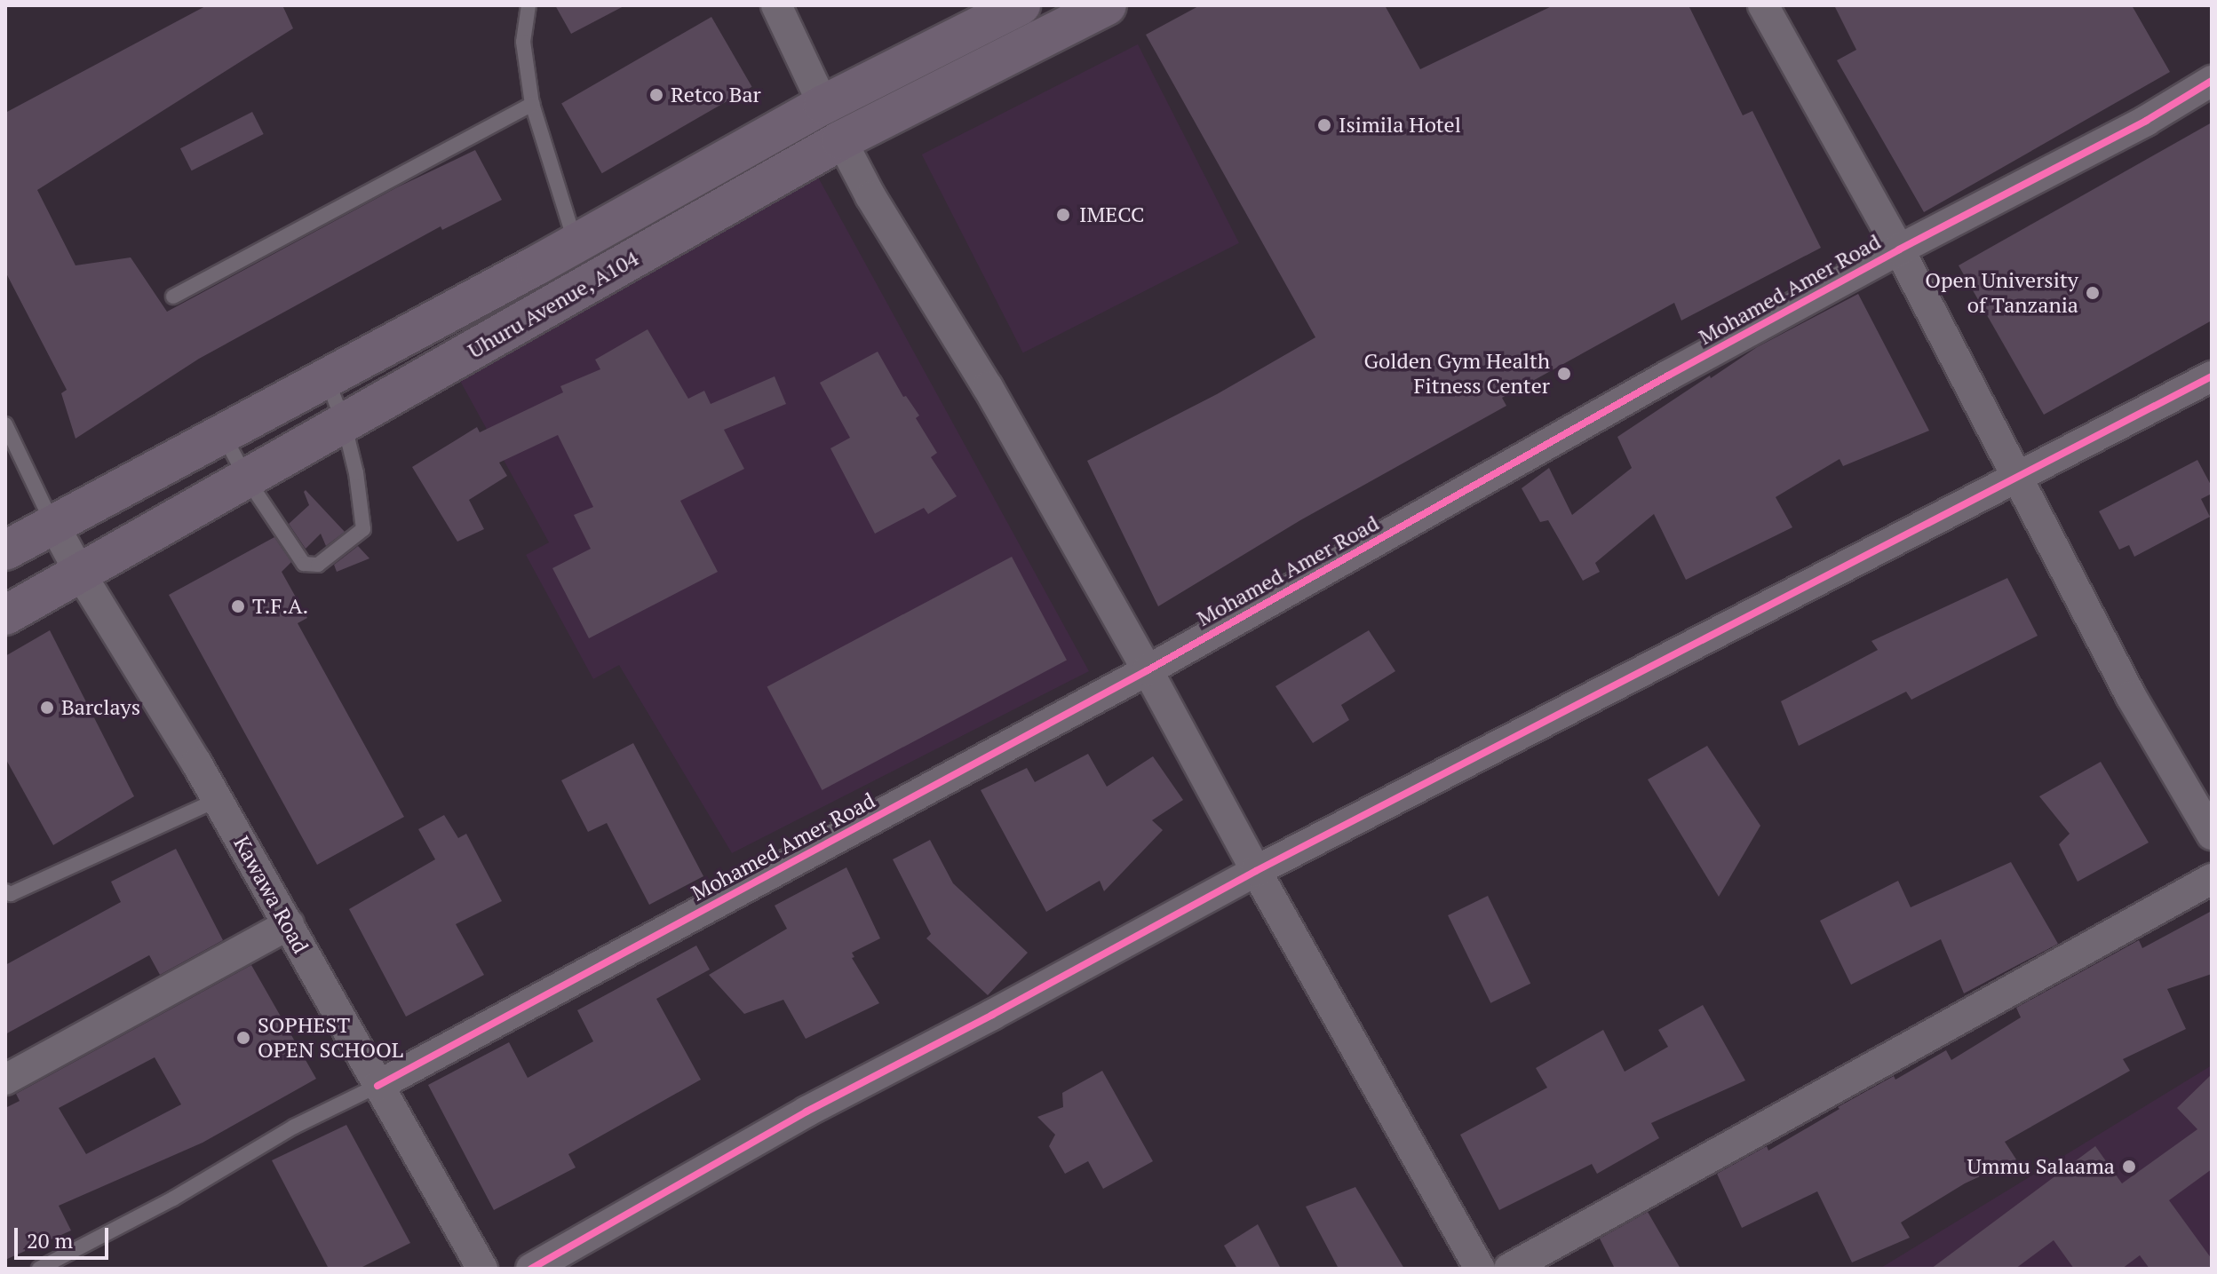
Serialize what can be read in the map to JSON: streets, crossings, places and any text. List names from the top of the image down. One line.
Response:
{"streets":{"highway":["Uhuru Avenue, A104"],"street":["Mohamed Amer Road","Kawawa Road"]},"crossings":[["Mohamed Amer Road","Kawawa Road"],["Uhuru Avenue, A104","Kawawa Road"]],"places":["Retco Bar","Isimila Hotel","IMECC","Open University of Tanzania","Golden Gym Health Fitness Center","T.F.A.","Barclays","SOPHEST OPEN SCHOOL","Ummu Salaama"],"scale_bar":"20 m"}
